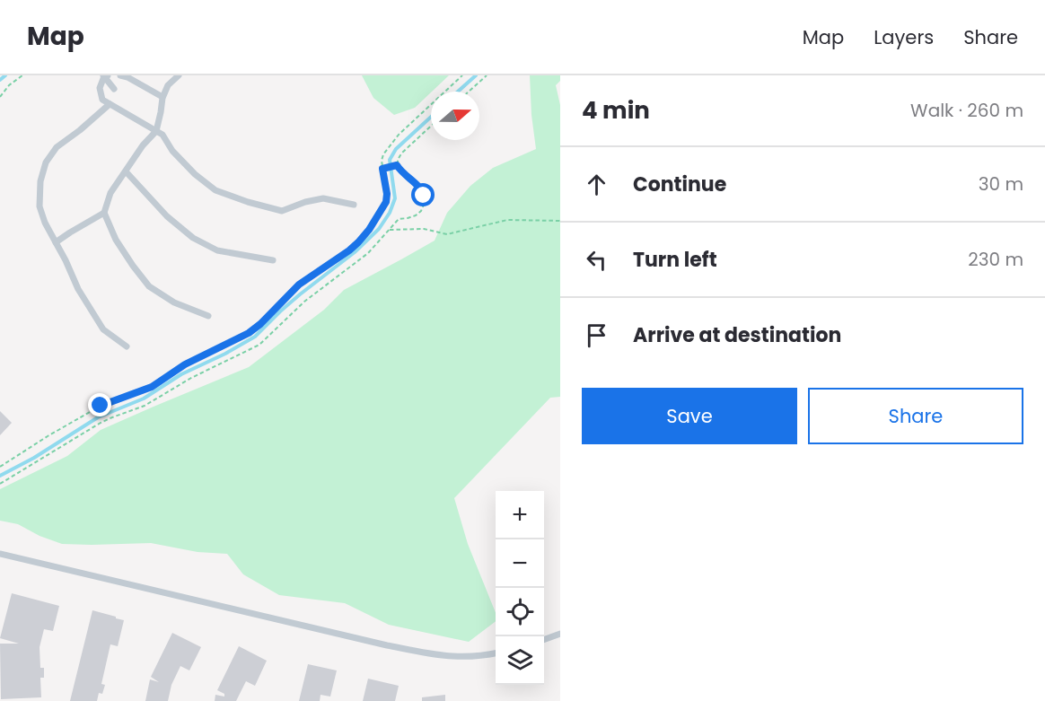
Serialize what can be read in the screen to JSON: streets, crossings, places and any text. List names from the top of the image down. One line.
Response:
{"north":"right","page":{"header":"Map","nav":["Map","Layers","Share"],"heading":["4 min","Walk · 260 m"],"list":[["Continue","30 m"],["Turn left","230 m"],"Arrive at destination"],"buttons":["Save","Share"],"map_buttons":["+","−"]}}
